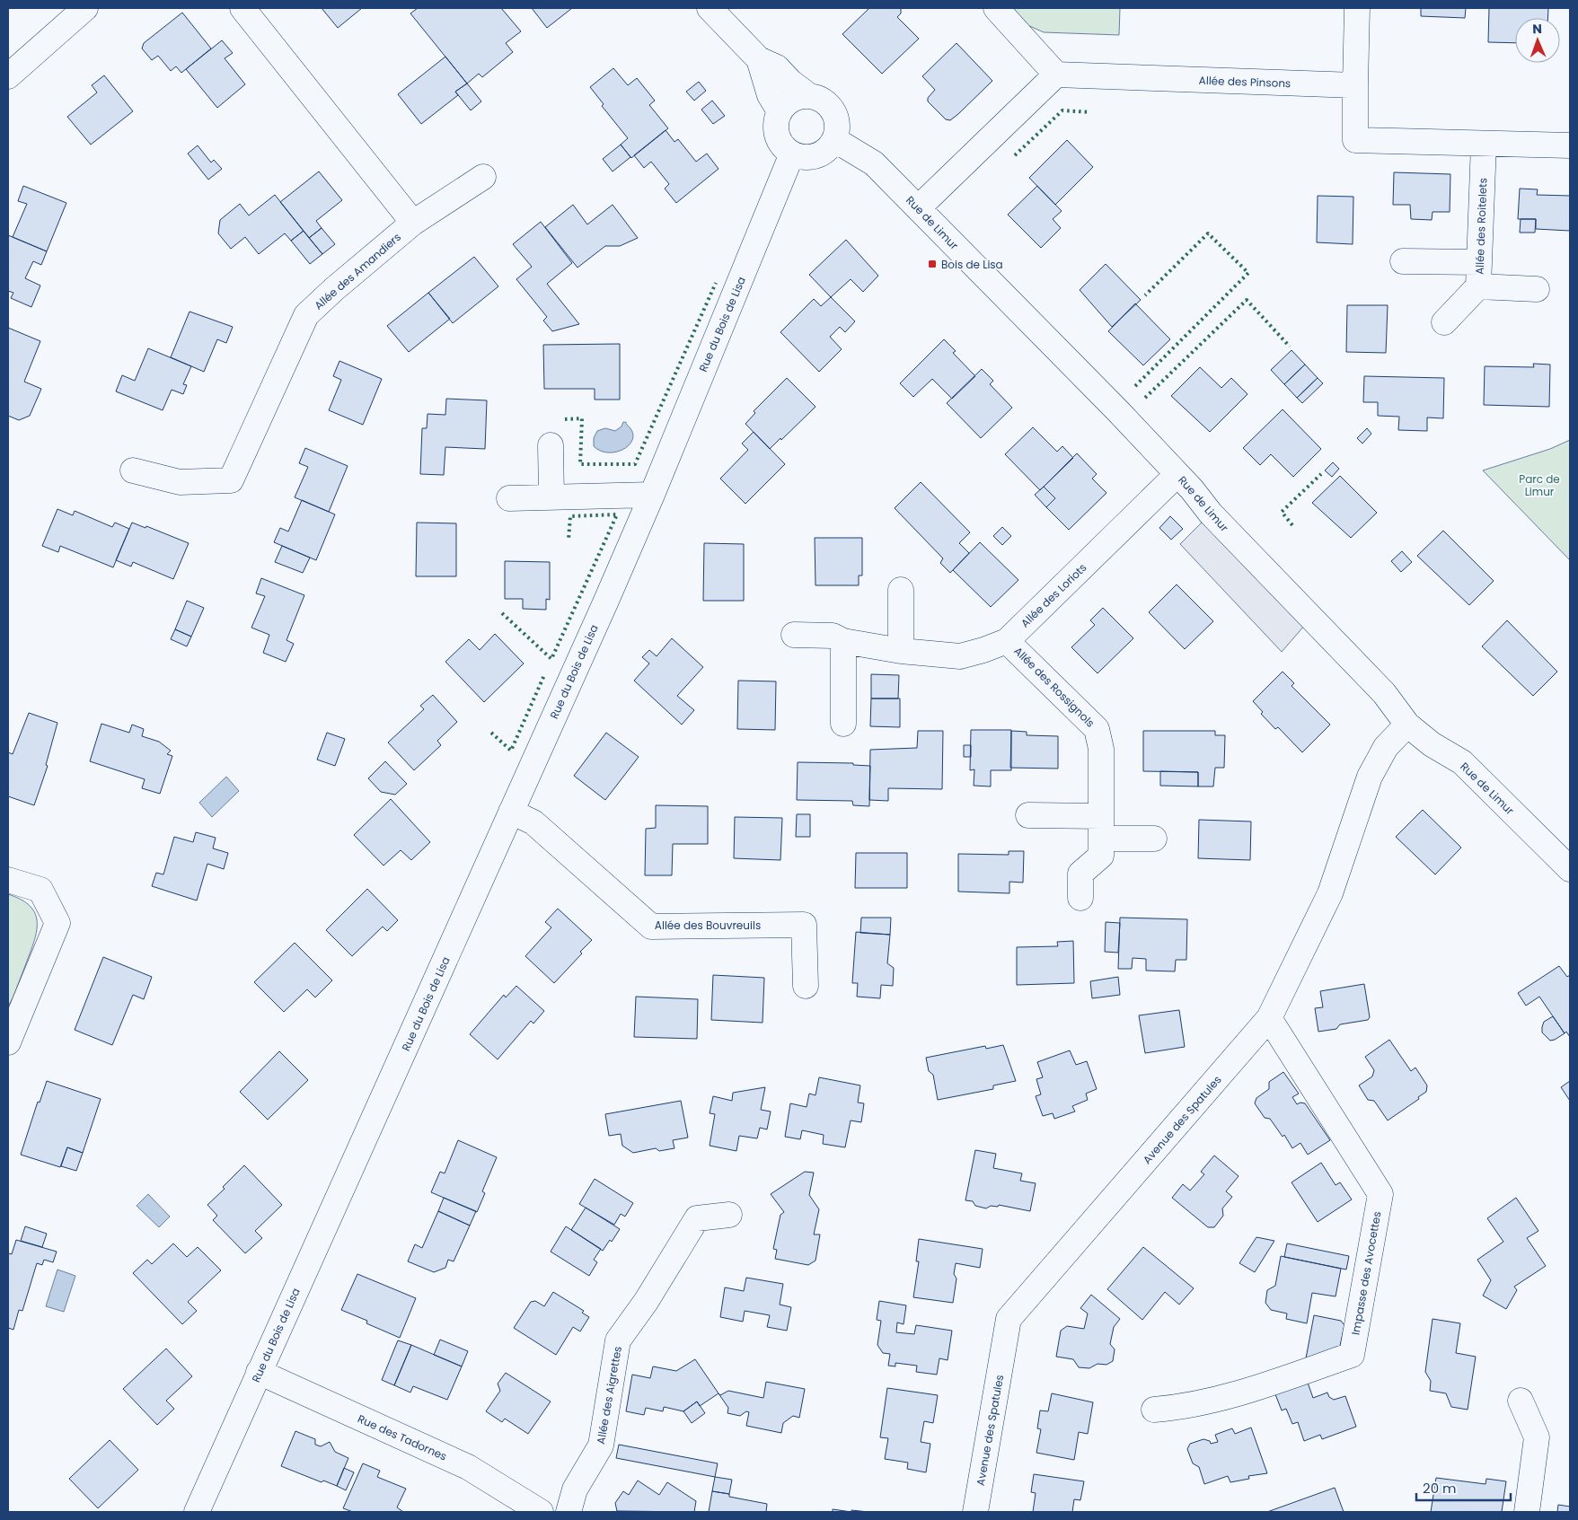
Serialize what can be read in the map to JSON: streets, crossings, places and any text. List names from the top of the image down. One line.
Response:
{"streets":{"street":["Allée des Pinsons","Rue de Limur","Allée des Roitelets","Allée des Amandiers","Rue du Bois de Lisa","Allée des Loriots","Allée des Rossignols","Allée des Bouvreuils","Avenue des Spatules","Impasse des Avocettes","Allée des Aigrettes","Rue des Tadornes"]},"crossings":[["Rue de Limur","Rue du Bois de Lisa"],["Rue de Limur","Allée des Loriots"],["Rue de Limur","Avenue des Spatules"],["Rue du Bois de Lisa","Allée des Bouvreuils"],["Rue du Bois de Lisa","Rue des Tadornes"],["Allée des Loriots","Allée des Rossignols"],["Avenue des Spatules","Impasse des Avocettes"]],"parks":["Parc de Limur"],"places":{"transit":["Bois de Lisa"]},"scale_bar":"20 m","north":"top"}
